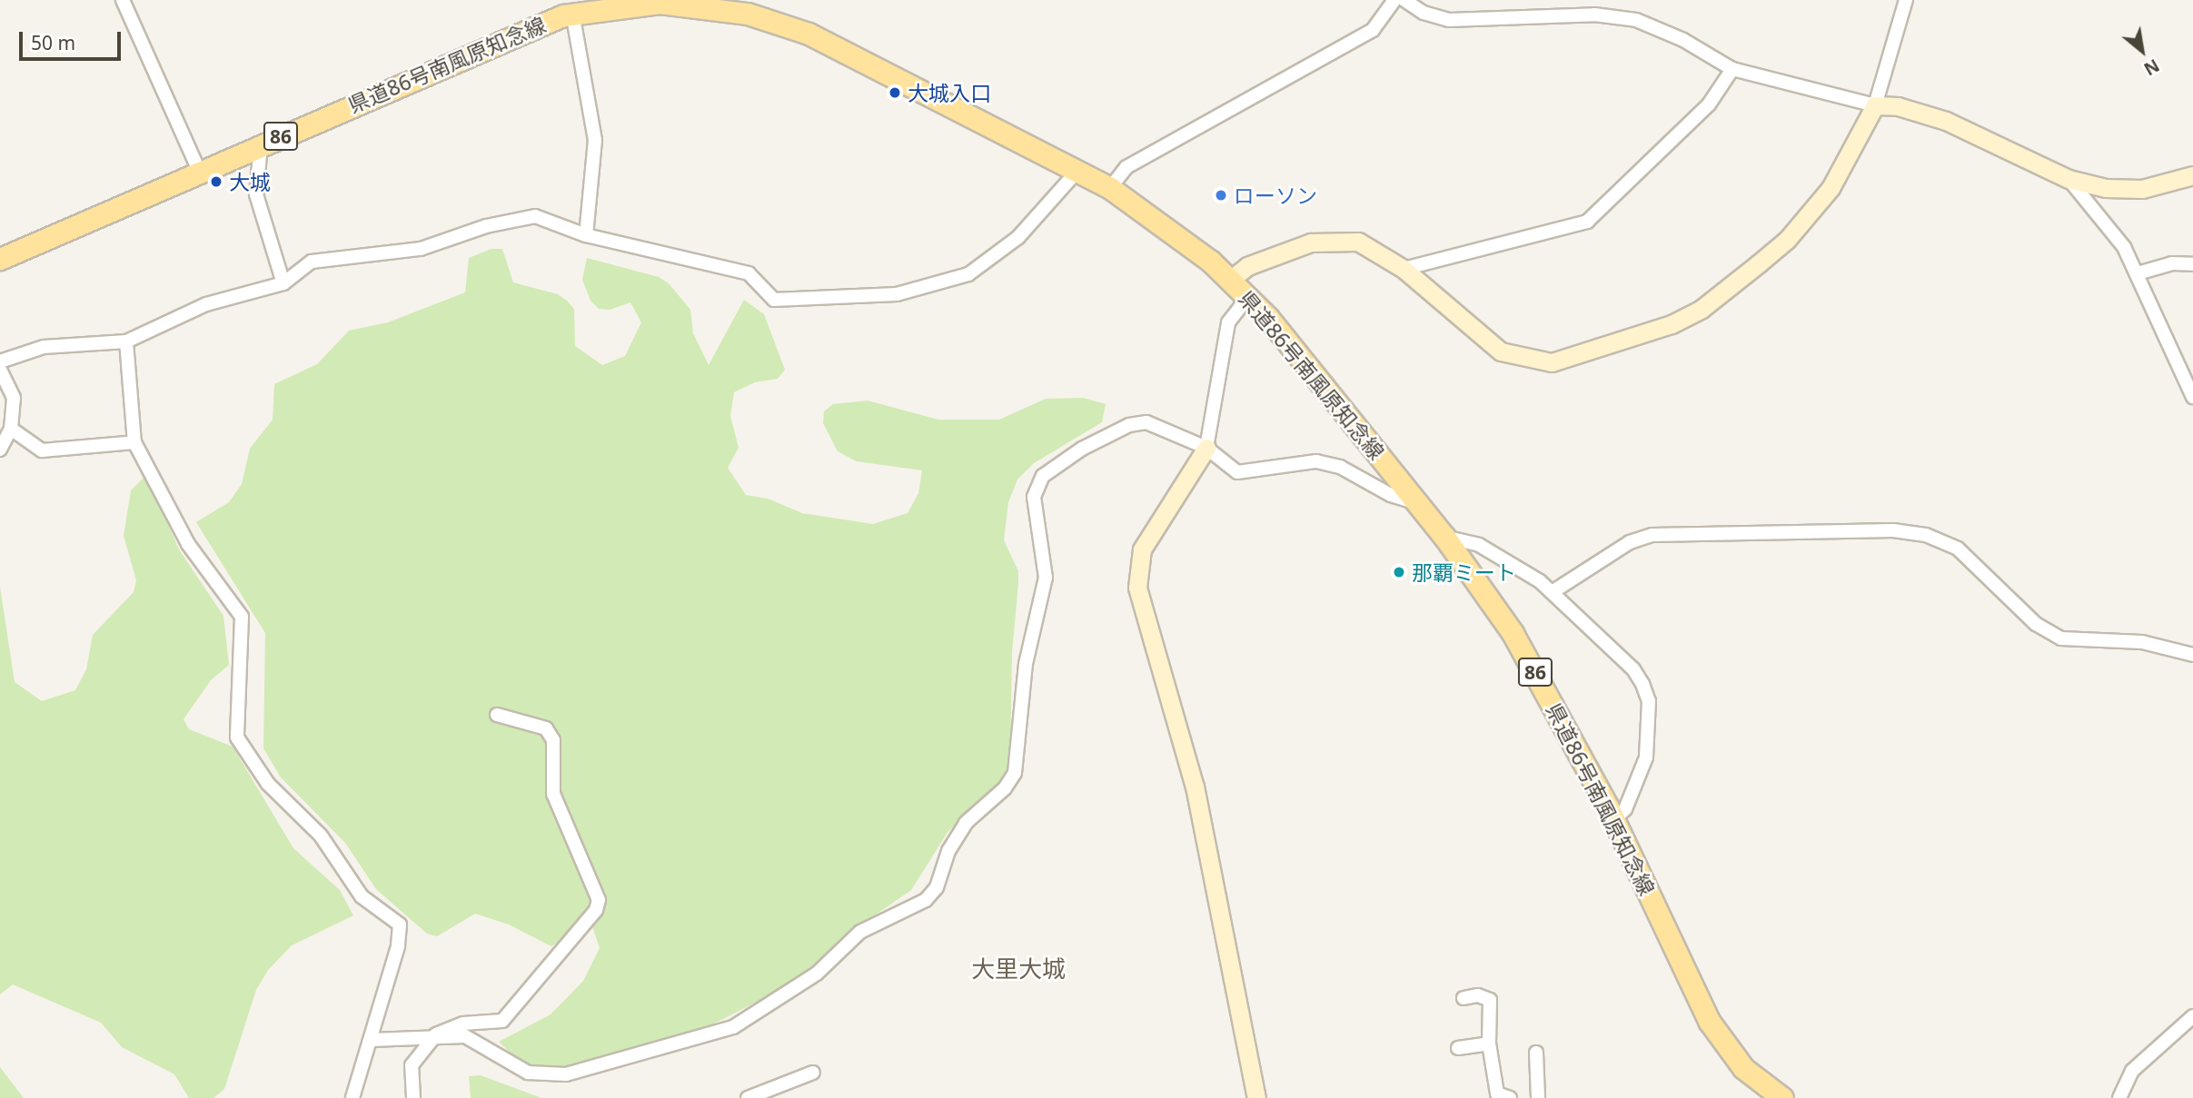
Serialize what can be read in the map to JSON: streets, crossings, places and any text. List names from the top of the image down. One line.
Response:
{"streets":{"main road":["県道86号南風原知念線","86"]},"districts":["大里大城"],"places":["大城入口","大城","ローソン","那覇ミート"],"scale_bar":"50 m","north":"bottom right"}
